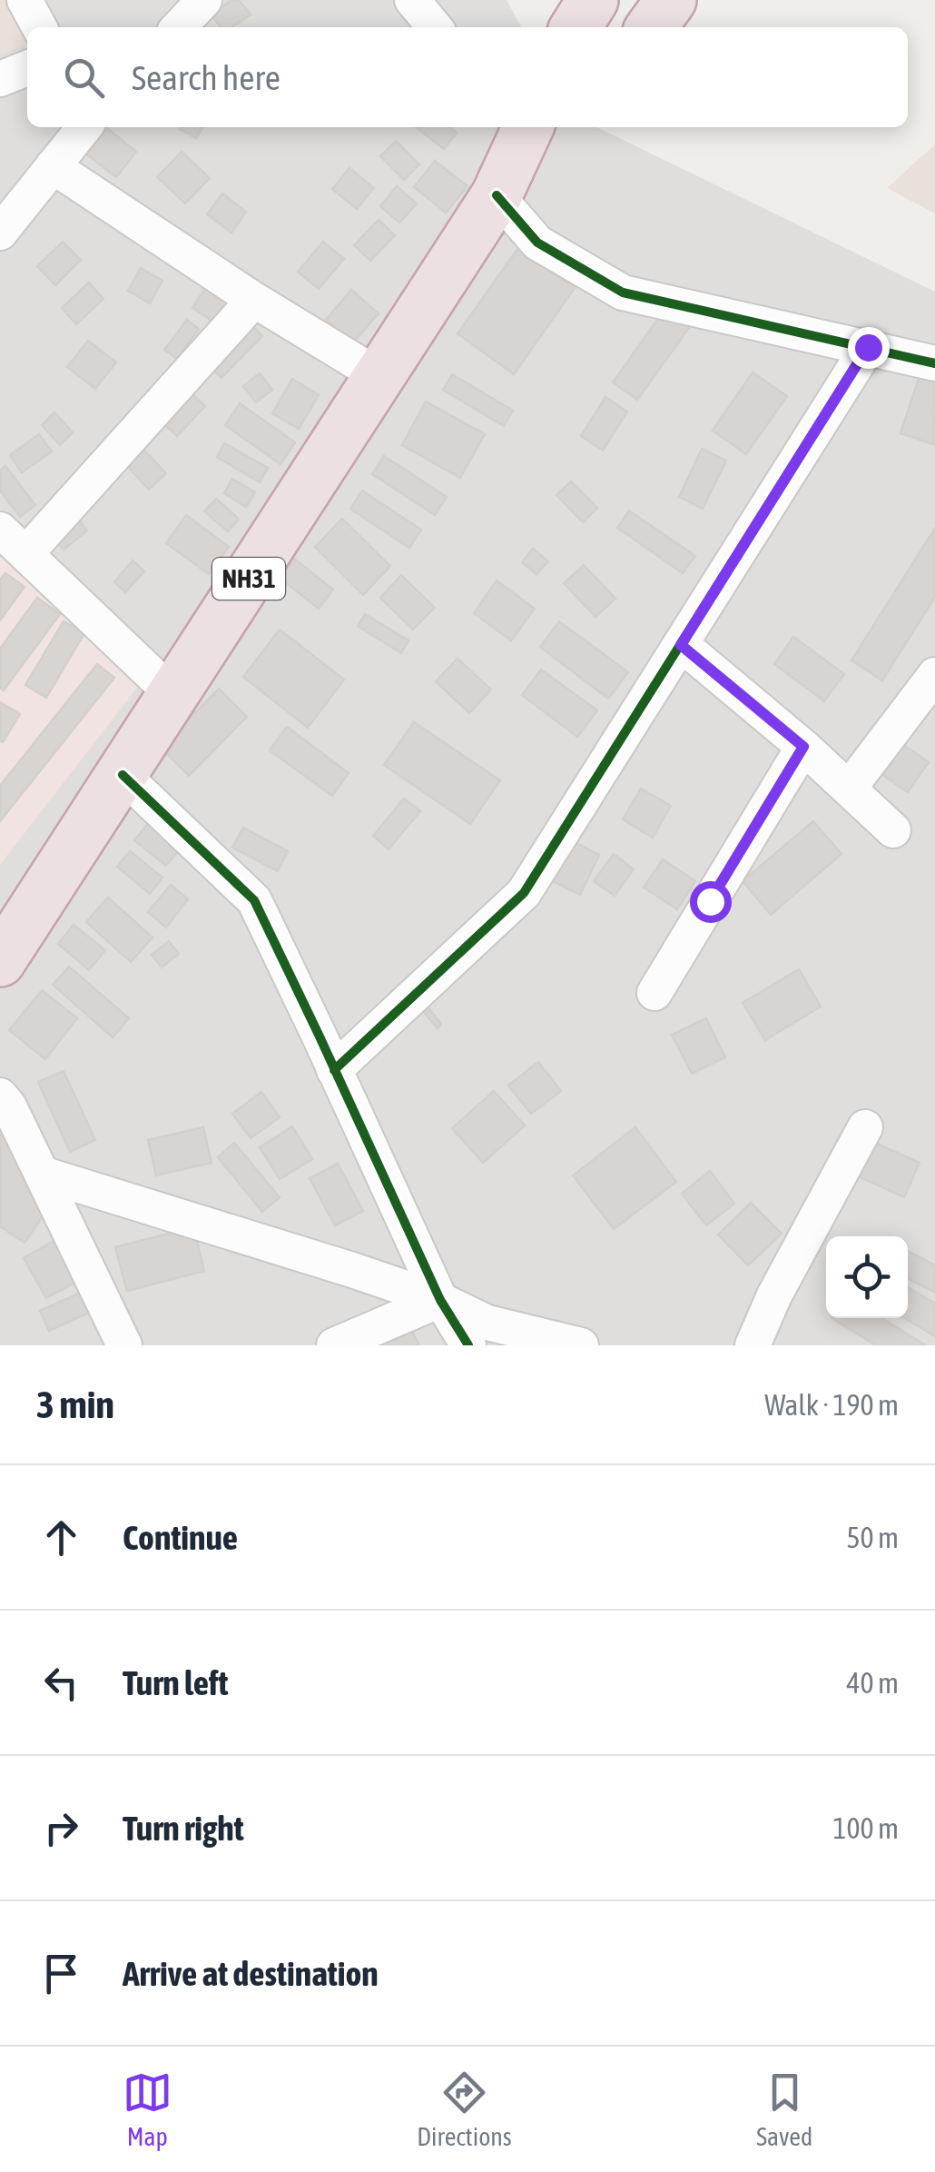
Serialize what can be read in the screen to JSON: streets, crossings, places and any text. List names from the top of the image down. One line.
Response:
{"streets":{"highway":["NH31"]},"page":{"search":"Search here","heading":["3 min","Walk · 190 m"],"list":[["Continue","50 m"],["Turn left","40 m"],["Turn right","100 m"],"Arrive at destination"],"nav":["Map","Directions","Saved"]}}
